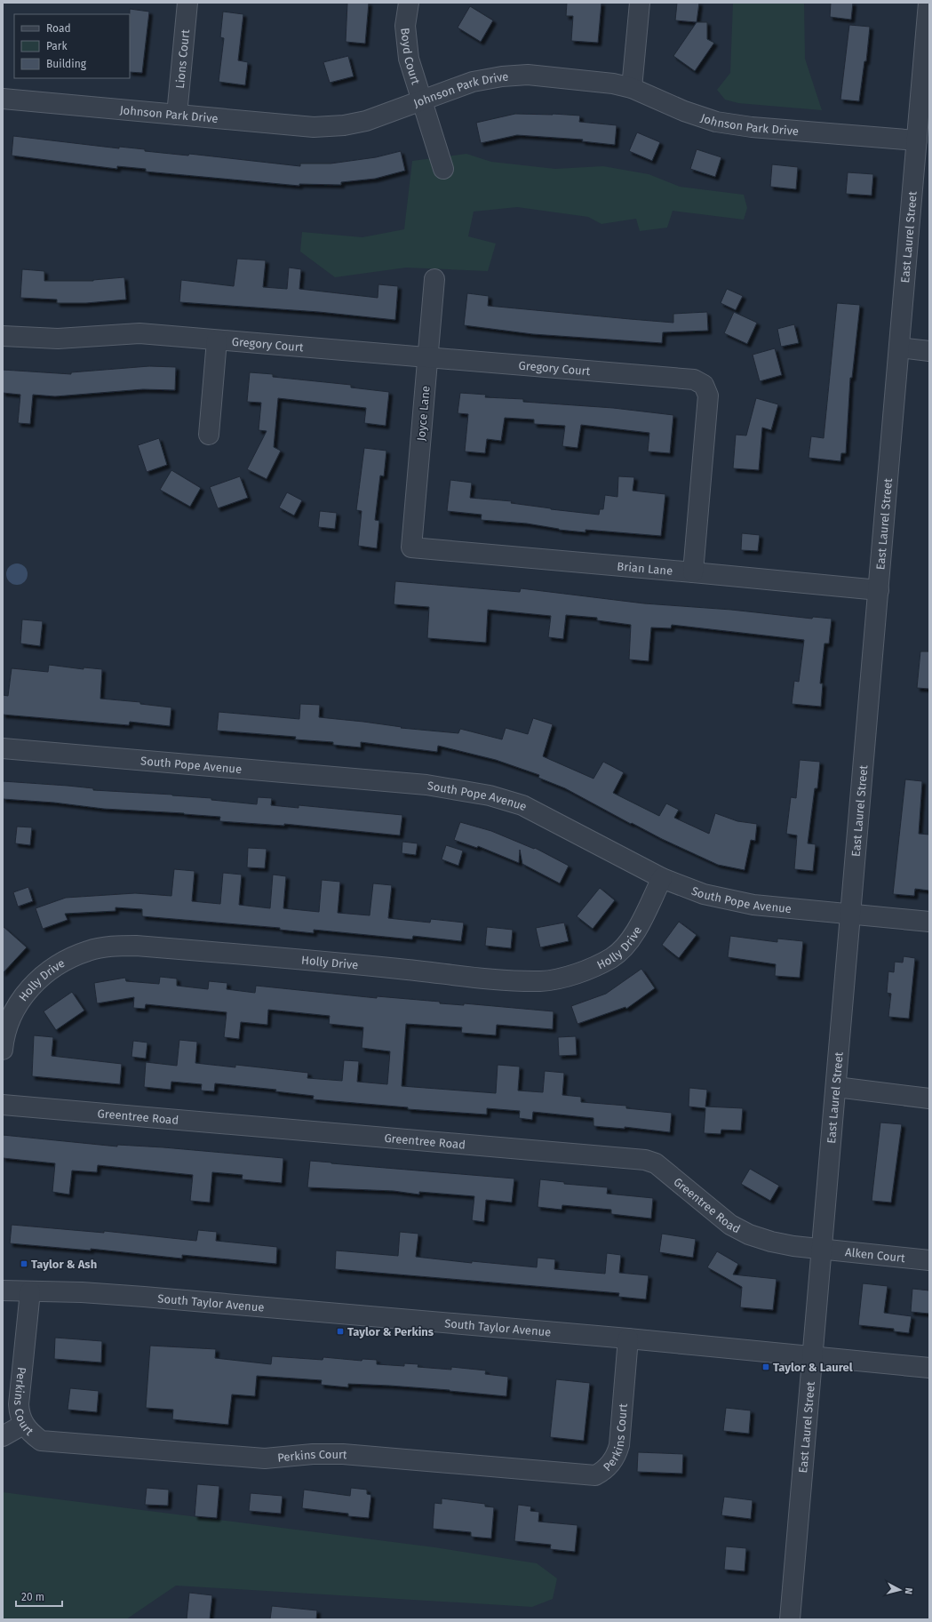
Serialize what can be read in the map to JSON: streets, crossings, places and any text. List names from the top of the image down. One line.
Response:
{"streets":{"street":["Boyd Court","Lions Court","Johnson Park Drive","East Laurel Street","Gregory Court","Joyce Lane","Brian Lane","South Pope Avenue","Holly Drive","Greentree Road","Alken Court","South Taylor Avenue","Perkins Court"]},"crossings":[["Boyd Court","Johnson Park Drive"],["Lions Court","Johnson Park Drive"],["Johnson Park Drive","East Laurel Street"],["East Laurel Street","Brian Lane"],["East Laurel Street","South Pope Avenue"],["East Laurel Street","Greentree Road"],["East Laurel Street","Alken Court"],["East Laurel Street","South Taylor Avenue"],["Gregory Court","Joyce Lane"],["Gregory Court","Brian Lane"],["Joyce Lane","Brian Lane"],["South Pope Avenue","Holly Drive"],["Greentree Road","Alken Court"],["South Taylor Avenue","Perkins Court"]],"places":{"transit":["Taylor & Ash","Taylor & Perkins","Taylor & Laurel"]},"legend":["Road","Park","Building"],"scale_bar":"20 m","north":"right"}
